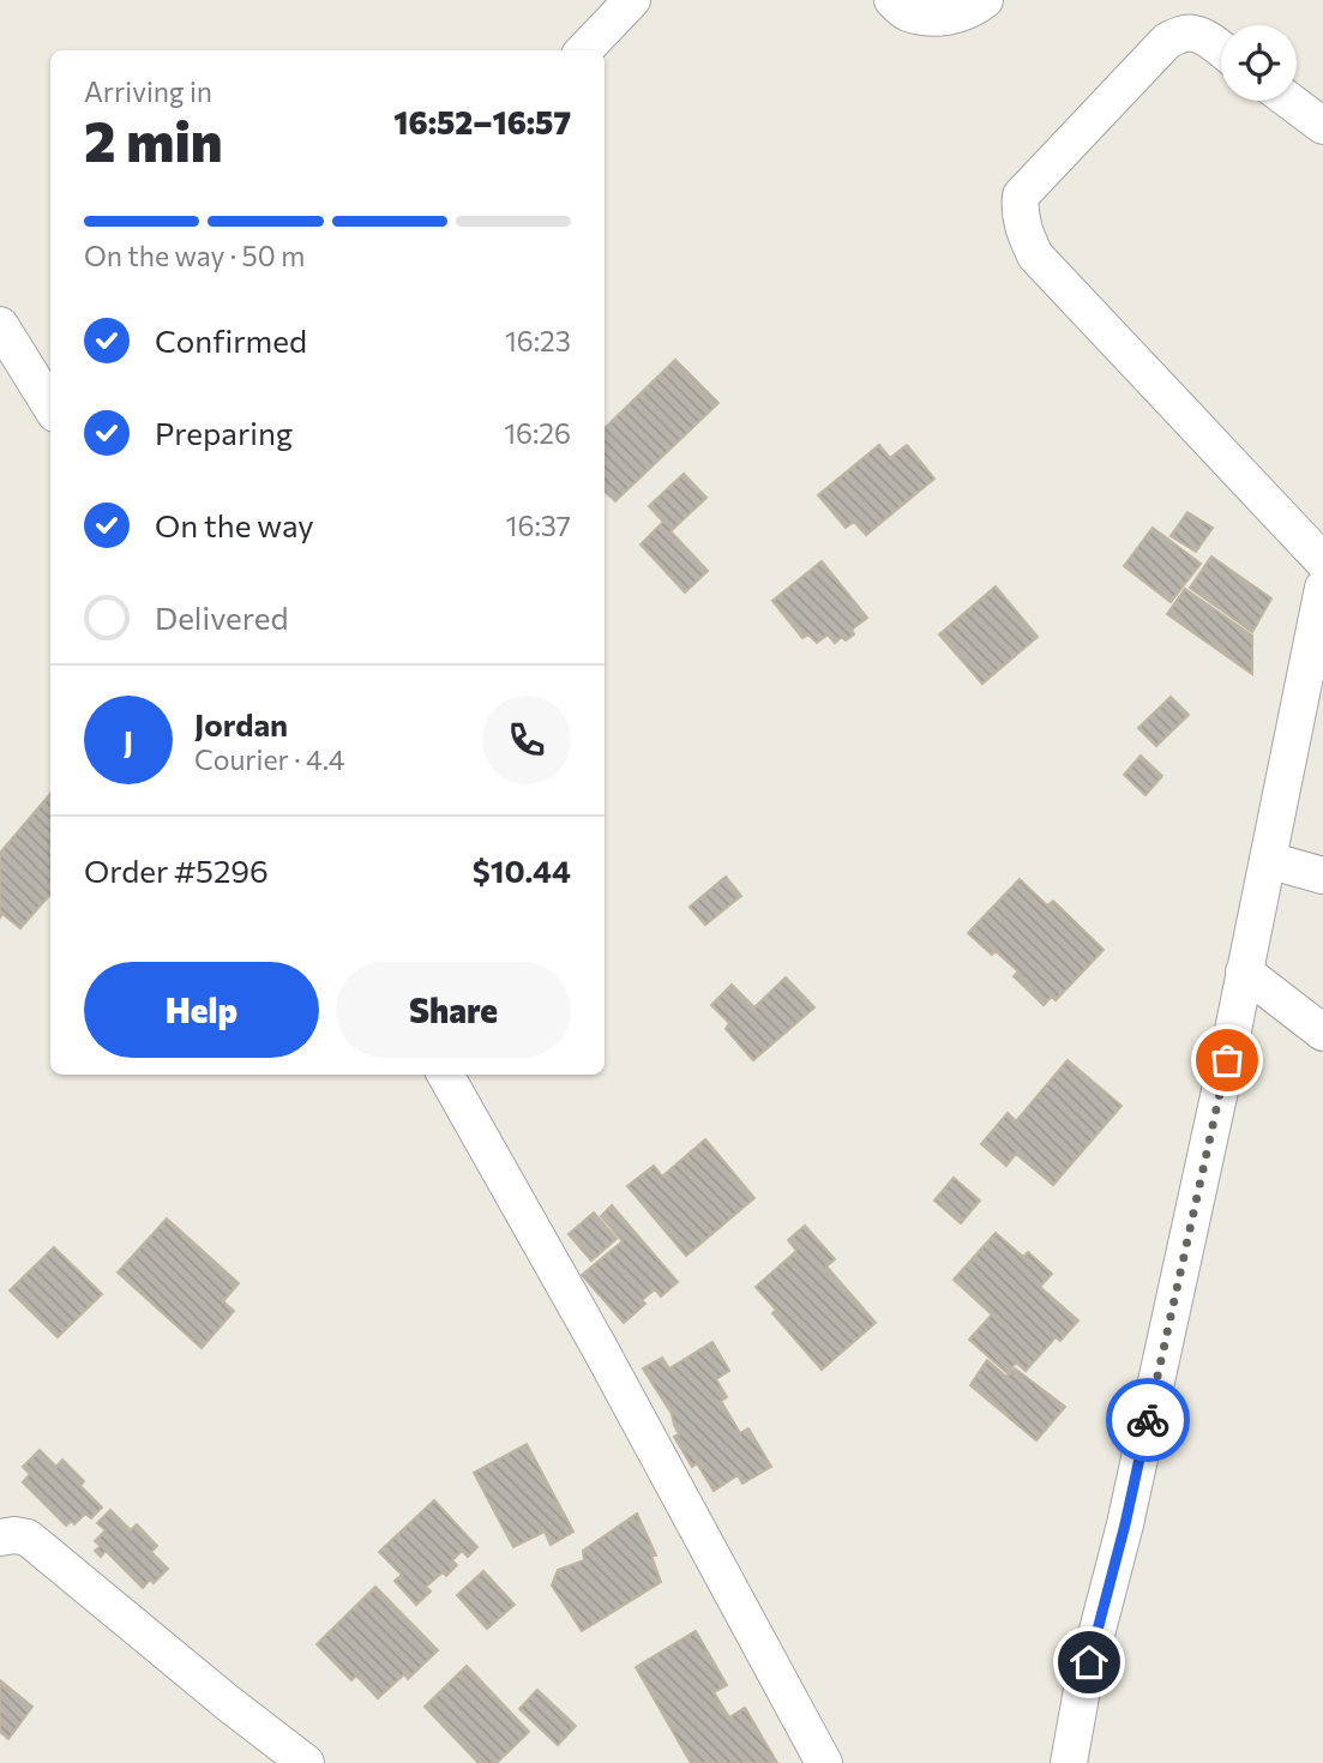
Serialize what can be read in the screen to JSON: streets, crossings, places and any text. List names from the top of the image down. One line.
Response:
{"page":{"heading":["2 min","Arriving in","16:52–16:57"],"panel":["Jordan","Courier · 4.4","Order #5296","$10.44"],"bar":"On the way · 50 m","list":[["Confirmed","16:23"],["Preparing","16:26"],["On the way","16:37"],"Delivered"],"round":"J","buttons":["Help","Share"]}}
